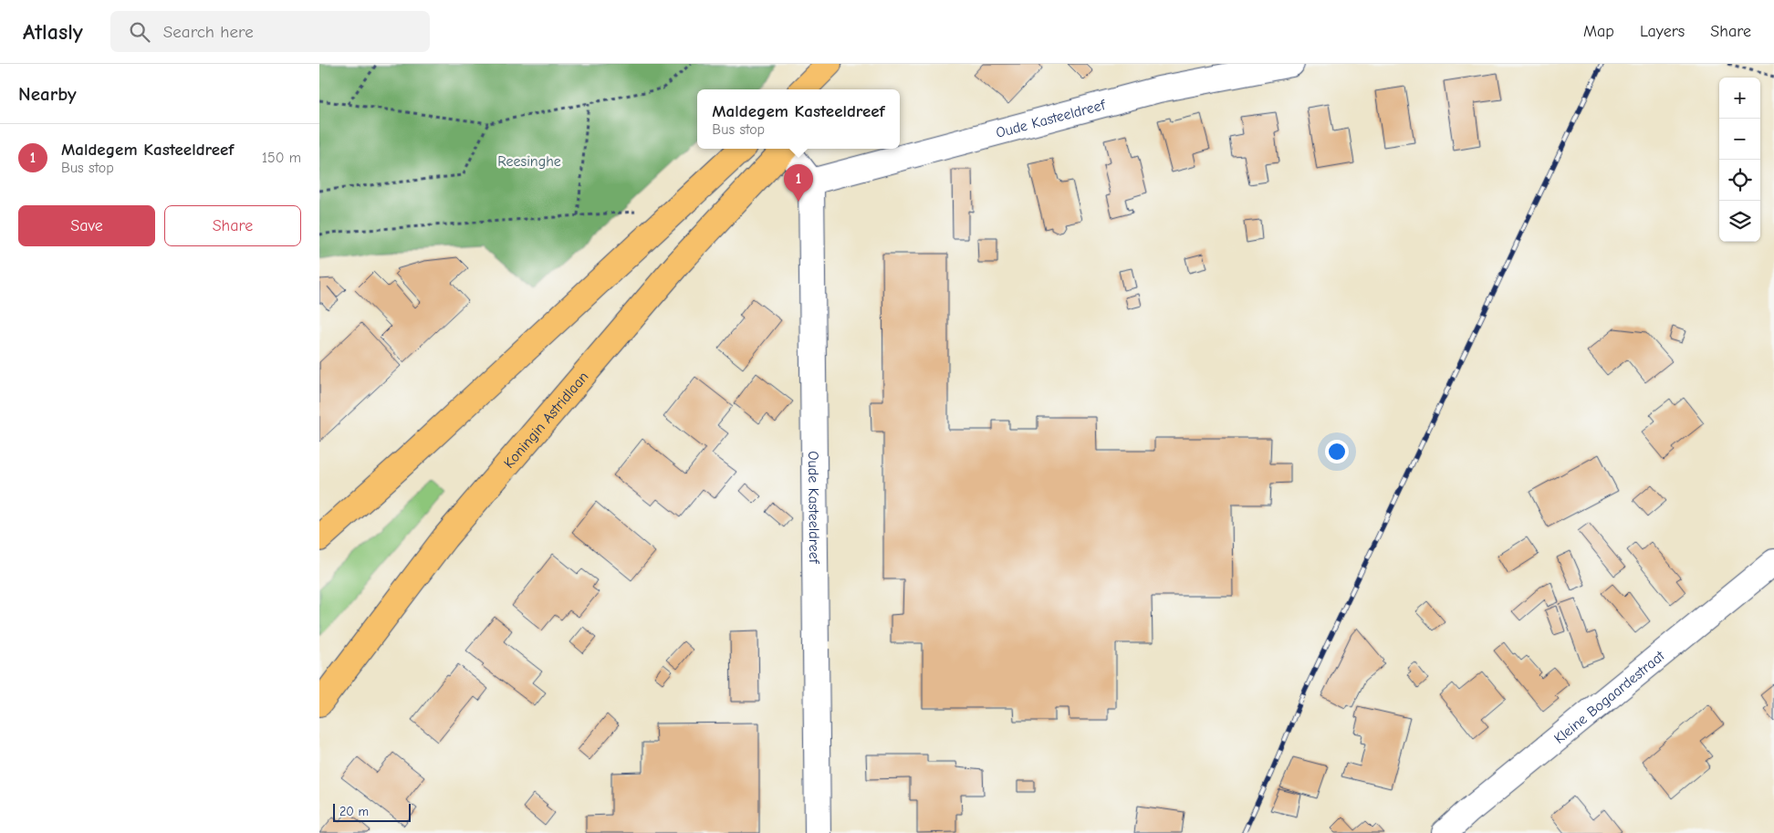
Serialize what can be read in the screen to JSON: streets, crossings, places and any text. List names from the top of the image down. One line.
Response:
{"streets":{"main road":["Koningin Astridlaan"],"street":["Oude Kasteeldreef","Kleine Bogaardestraat"]},"parks":["Reesinghe"],"scale_bar":"20 m","page":{"header":"Atlasly","search":"Search here","nav":["Map","Layers","Share"],"heading":"Nearby","map_buttons":["+","−"],"popup":["Maldegem Kasteeldreef","Bus stop"],"list":[{"mark":"1","name":"Maldegem Kasteeldreef","note":"Bus stop","value":"150 m"}],"pins":"1","buttons":["Save","Share"],"scale":"20 m"}}
